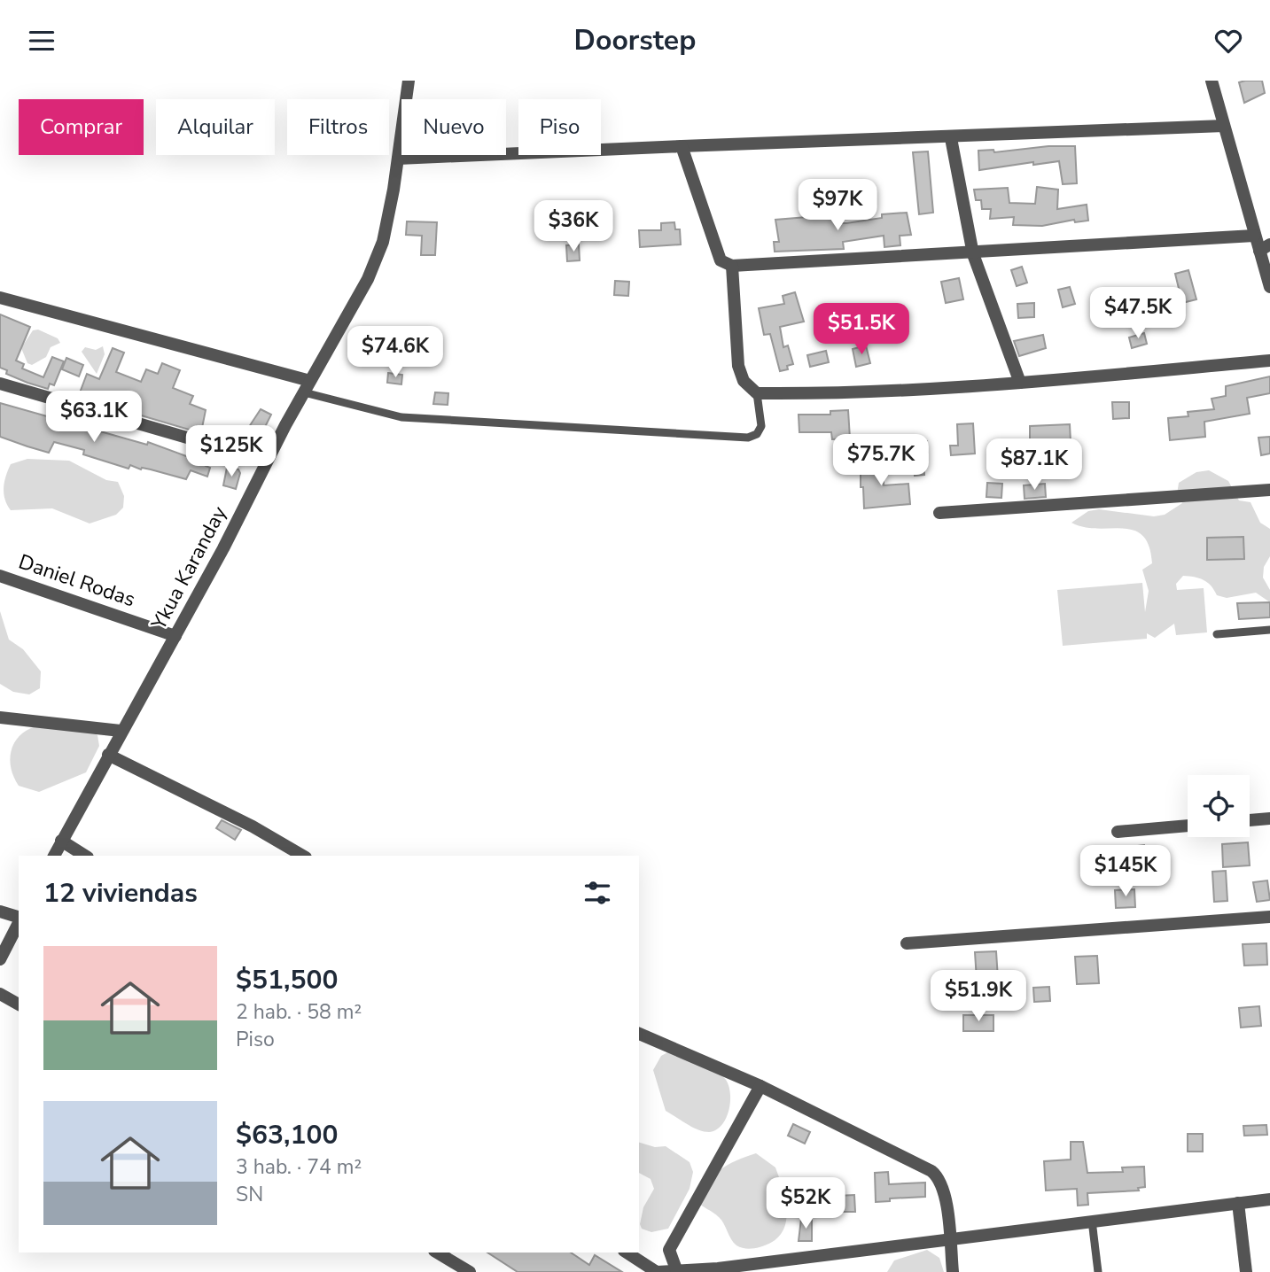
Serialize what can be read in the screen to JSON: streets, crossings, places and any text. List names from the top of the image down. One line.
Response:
{"streets":{"street":["Ykua Karanday","Daniel Rodas"]},"crossings":[["Ykua Karanday","Daniel Rodas"]],"page":{"header":"Doorstep","chip":["Comprar","Alquilar","Filtros","Nuevo","Piso"],"price":["$97K","$36K","$47.5K","$51.5K","$74.6K","$63.1K","$125K","$75.7K","$87.1K","$145K","$51.9K","$52K"],"heading":"12 viviendas","list":[{"name":"$51,500","note":"2 hab. · 58 m² · Piso"},{"name":"$63,100","note":"3 hab. · 74 m² · SN"}]}}
